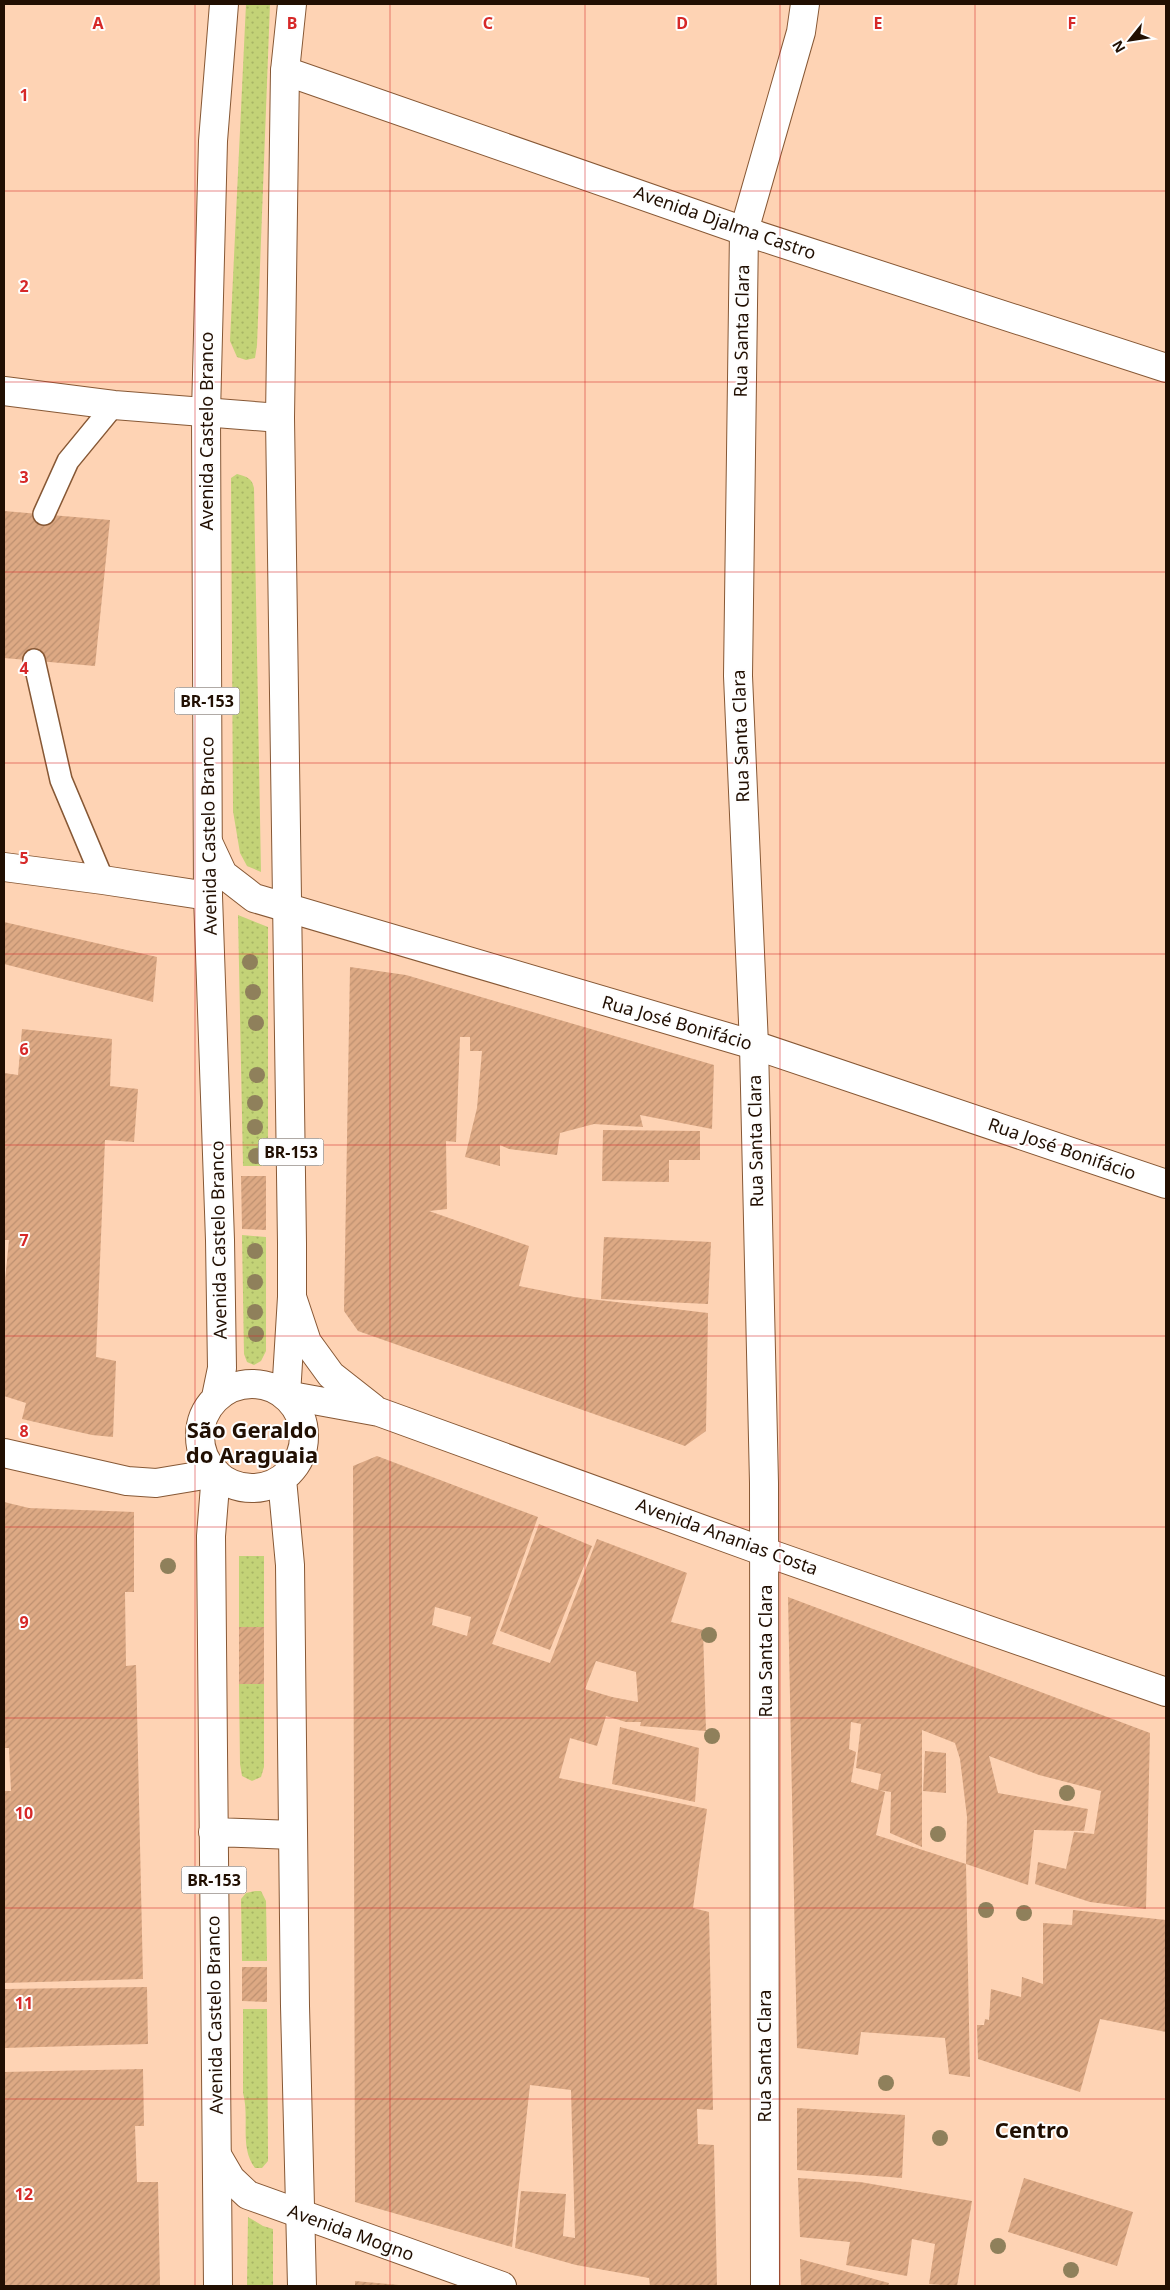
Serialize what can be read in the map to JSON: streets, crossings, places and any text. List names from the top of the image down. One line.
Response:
{"streets":{"main road":["Avenida Djalma Castro","Rua Santa Clara","Avenida Castelo Branco","BR-153","Rua José Bonifácio","Avenida Ananias Costa","Avenida Mogno"]},"crossings":[["Avenida Djalma Castro","Rua Santa Clara"],["Avenida Djalma Castro","BR-153"],["Rua Santa Clara","Rua José Bonifácio"],["Rua Santa Clara","Avenida Ananias Costa"],["Avenida Castelo Branco","BR-153"],["Avenida Castelo Branco","Rua José Bonifácio"],["Avenida Castelo Branco","Avenida Ananias Costa"],["Avenida Castelo Branco","Avenida Mogno"],["BR-153","Rua José Bonifácio"],["BR-153","Avenida Ananias Costa"]],"districts":["São Geraldo do Araguaia","Centro"],"north":"bottom left","grid":{"columns":["A","B","C","D","E","F"],"rows":["1","2","3","4","5","6","7","8","9","10","11","12"]}}
